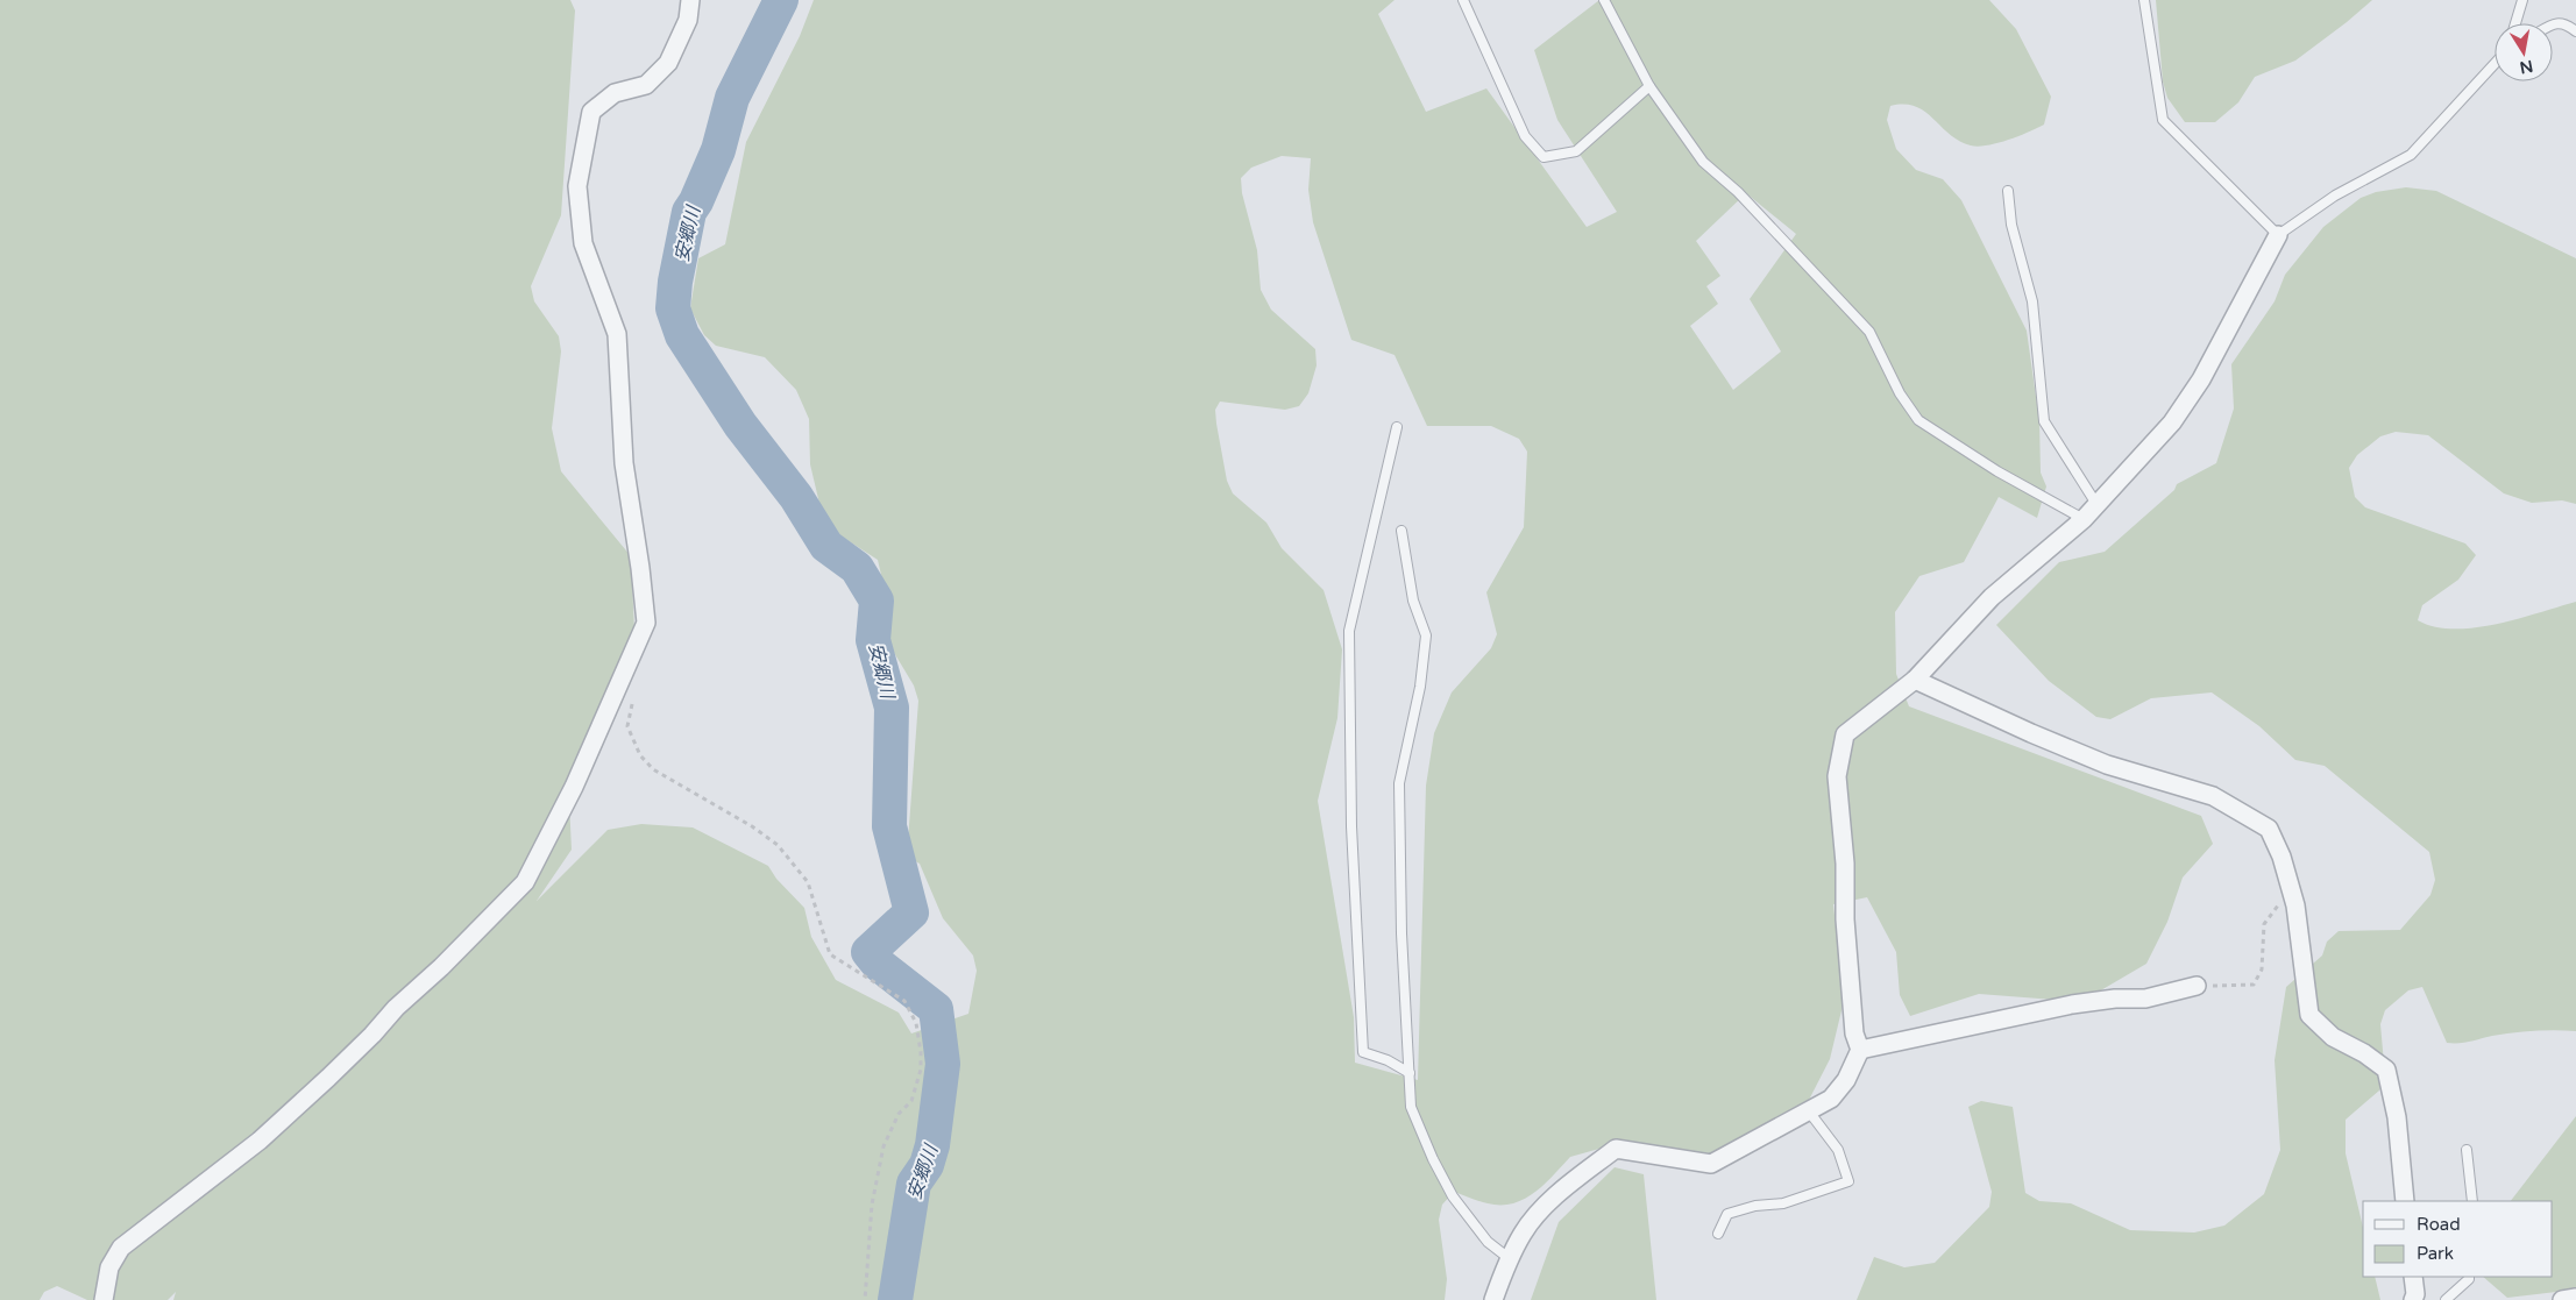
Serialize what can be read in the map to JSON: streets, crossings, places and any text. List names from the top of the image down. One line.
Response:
{"water":["安郷川"],"legend":["Road","Park"],"north":"bottom"}
